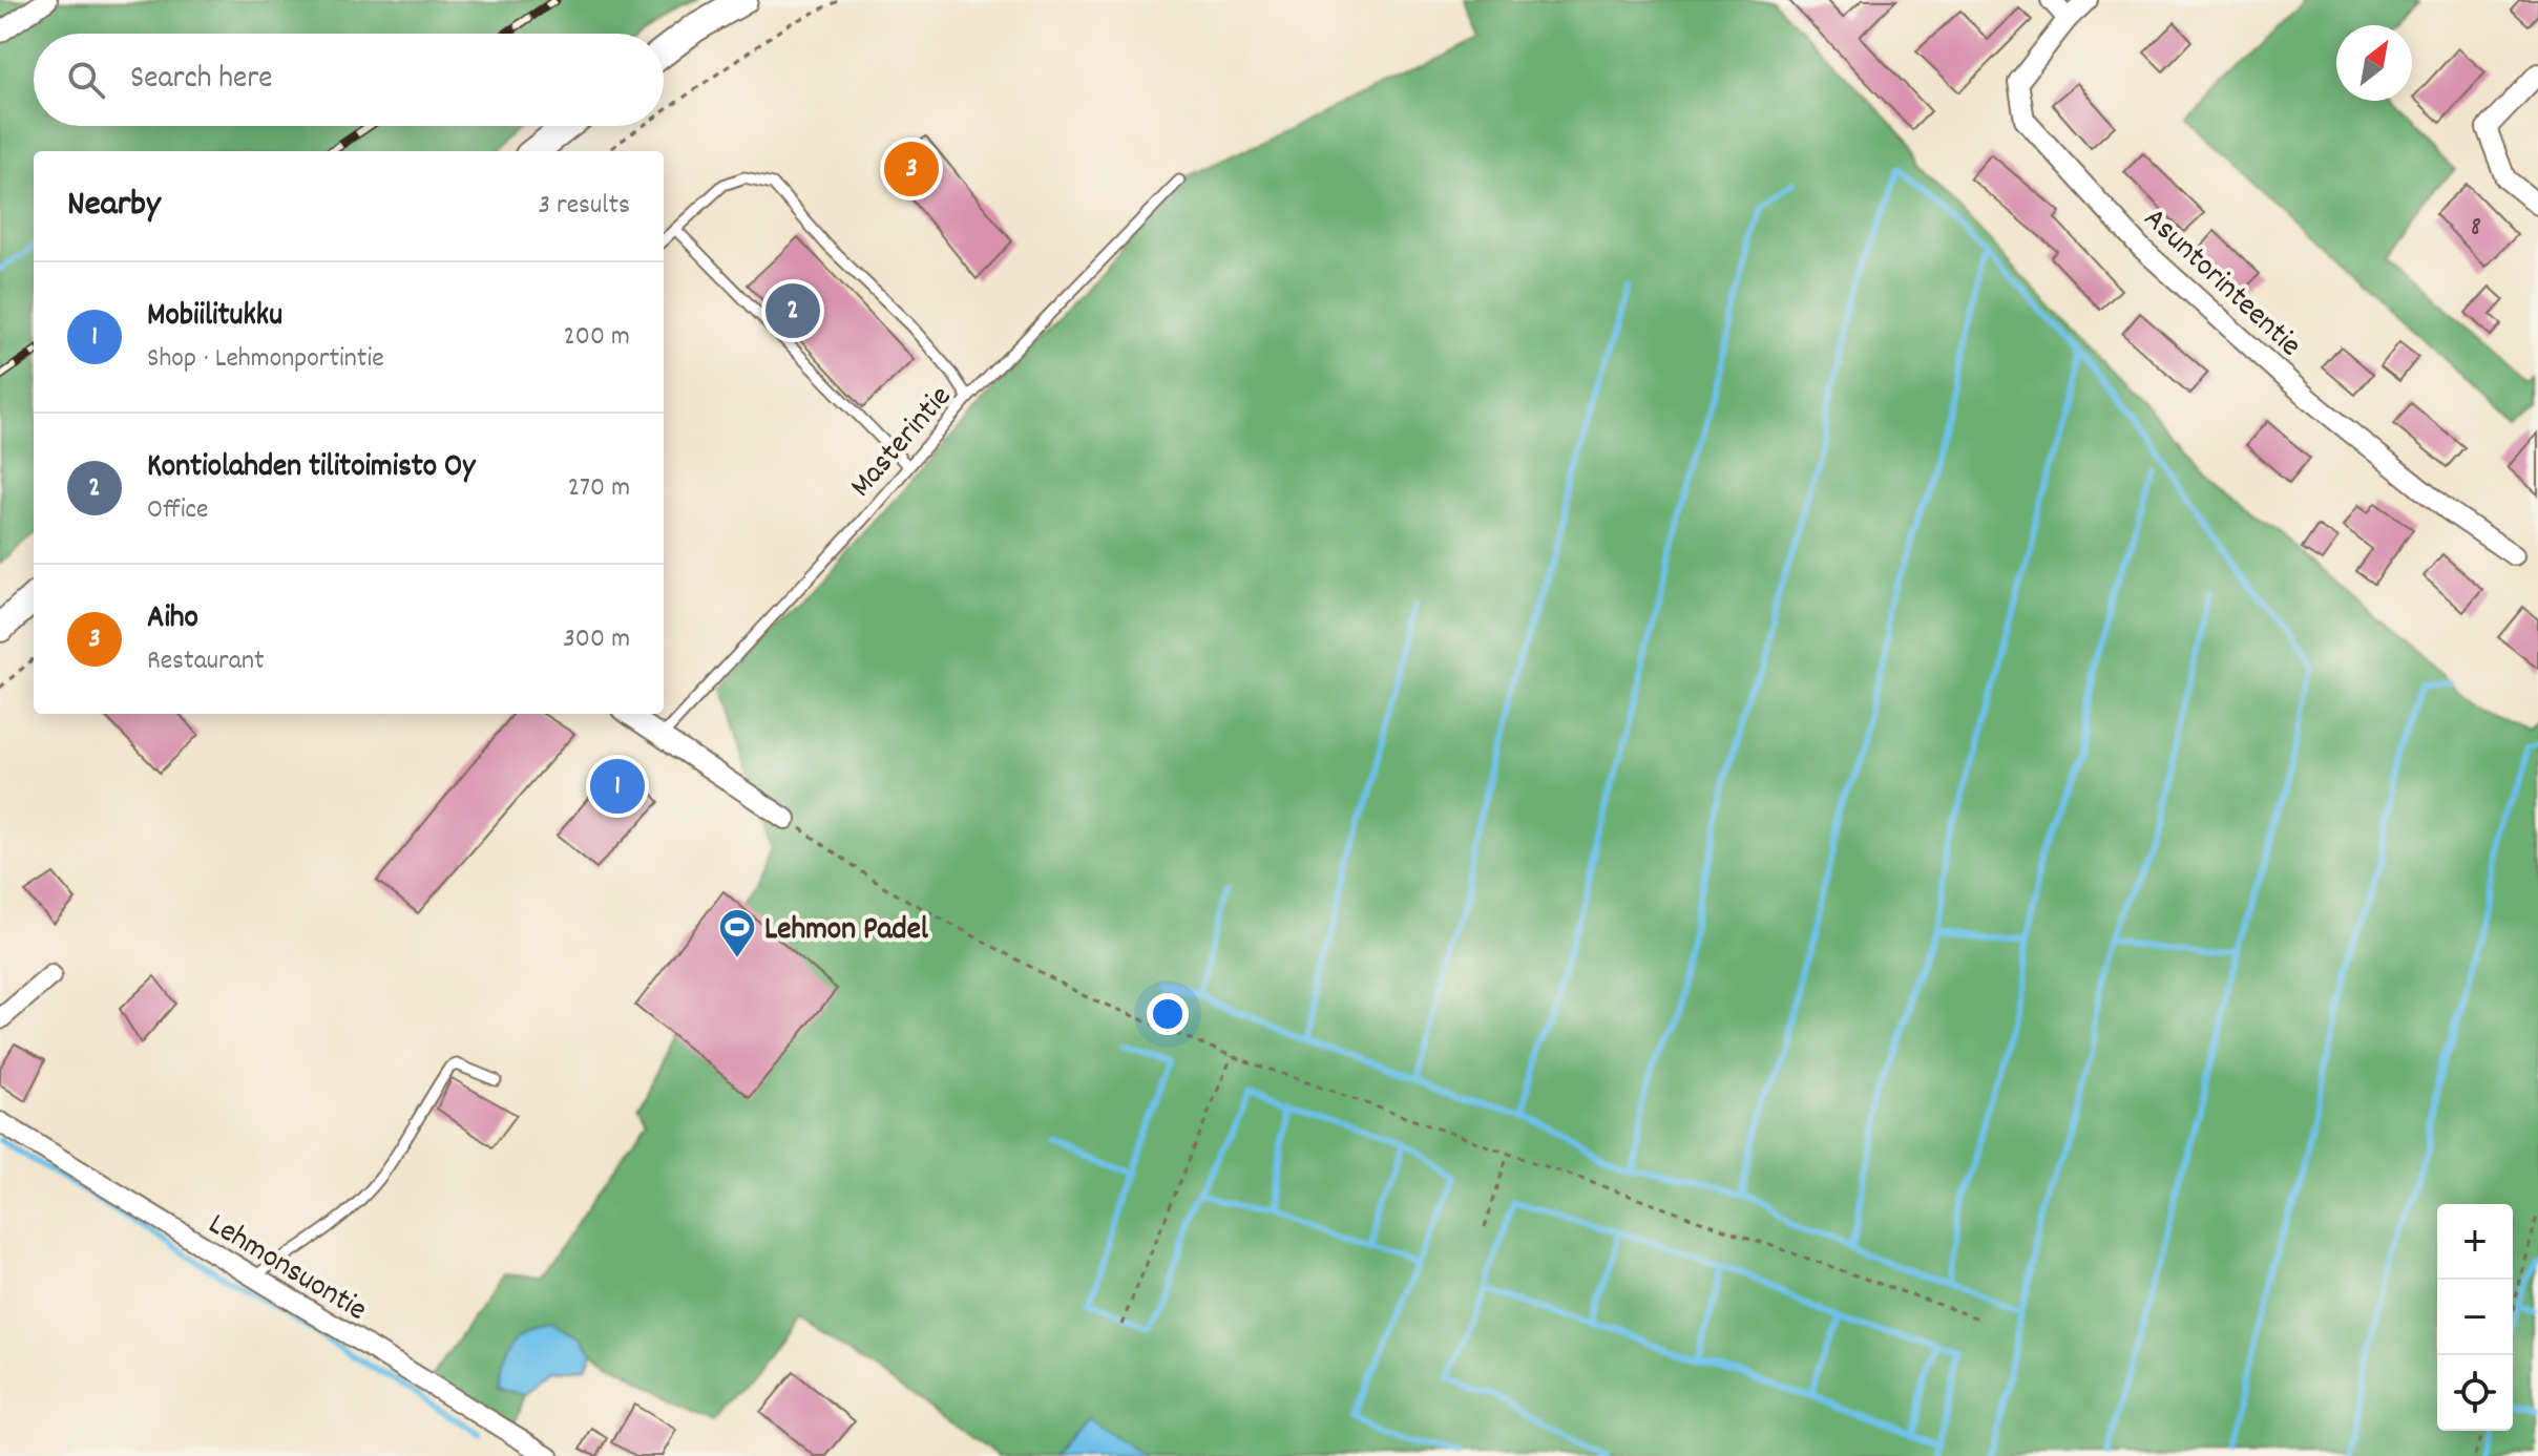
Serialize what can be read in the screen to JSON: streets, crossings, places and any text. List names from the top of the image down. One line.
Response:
{"streets":{"street":["Asuntorinteentie","Lehmonsuontie"],"lane":["Masterintie"]},"places":{"sports":["Lehmon Padel"]},"house_numbers":["8"],"north":"top right","page":{"search":"Search here","pins":["3","2","1"],"heading":["Nearby","3 results"],"list":[{"mark":"1","name":"Mobiilitukku","note":"Shop · Lehmonportintie","value":"200 m"},{"mark":"2","name":"Kontiolahden tilitoimisto Oy","note":"Office","value":"270 m"},{"mark":"3","name":"Aiho","note":"Restaurant","value":"300 m"}],"map_buttons":["+","−"]}}
